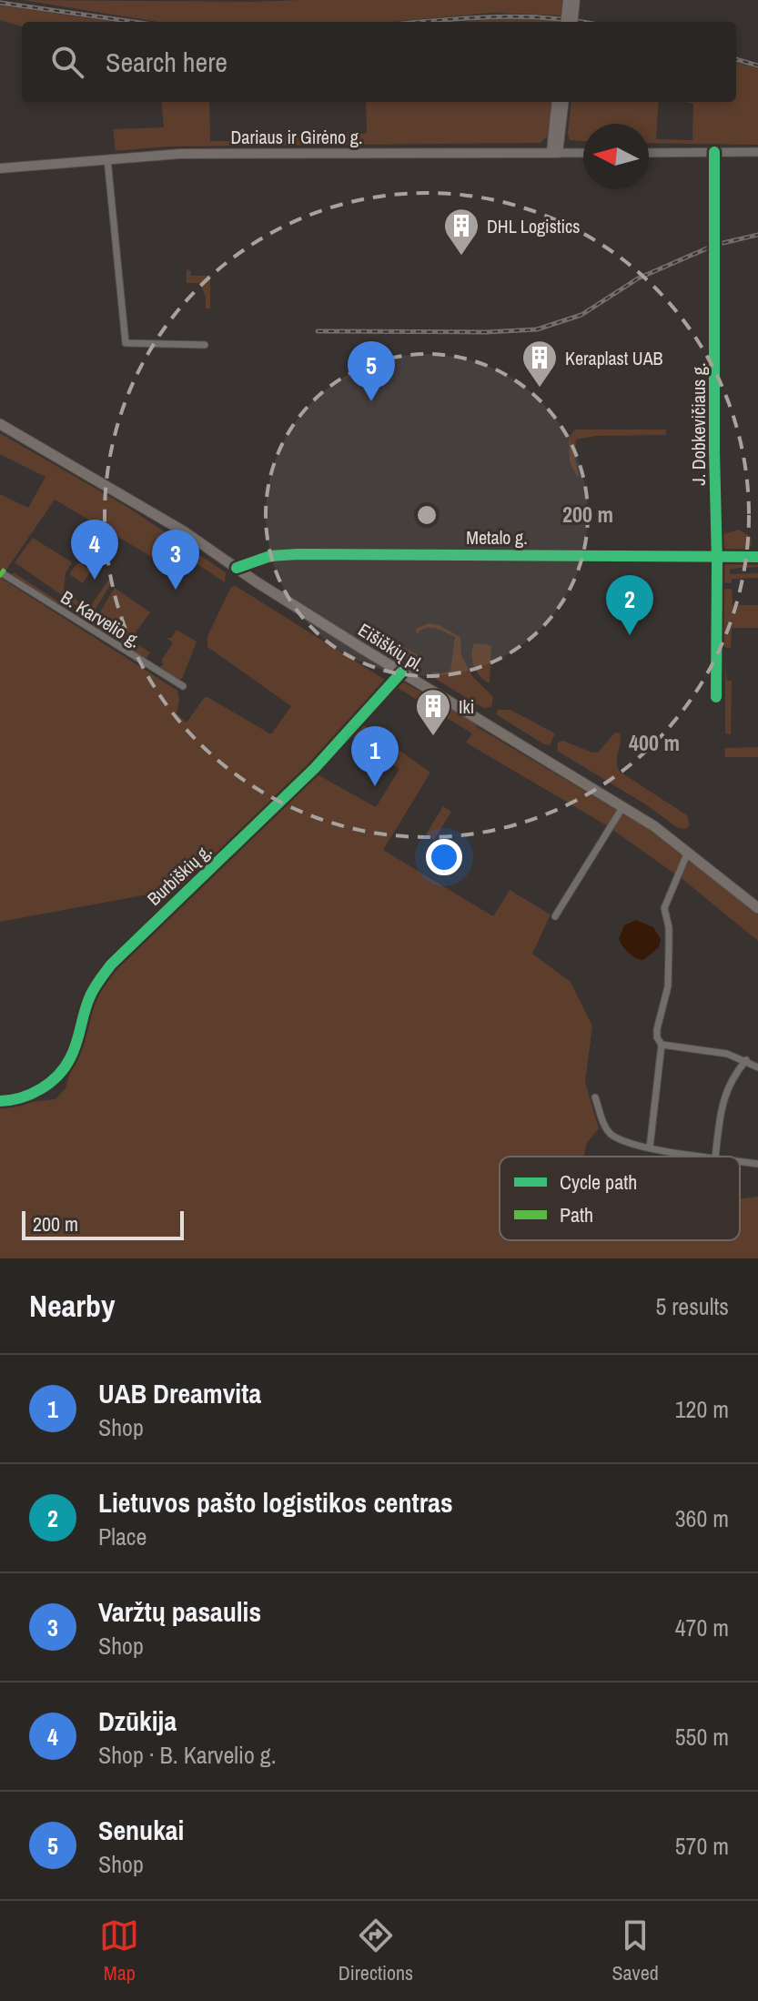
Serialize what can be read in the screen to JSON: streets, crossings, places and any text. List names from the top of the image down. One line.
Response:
{"streets":{"main road":["Dariaus ir Girėno g.","Eišiškių pl."],"street":["J. Dobkevičiaus g.","Metalo g.","B. Karvelio g.","Burbiškių g."]},"crossings":[["J. Dobkevičiaus g.","Metalo g."],["Metalo g.","Eišiškių pl."],["Eišiškių pl.","Burbiškių g."]],"places":{"building":["DHL Logistics","Keraplast UAB","Iki"]},"legend":["Cycle path","Path"],"scale_bar":"200 m","north":"left","page":{"search":"Search here","pins":["5","4","3","2","1"],"scale":"200 m","heading":["Nearby","5 results"],"list":[{"mark":"1","name":"UAB Dreamvita","note":"Shop","value":"120 m"},{"mark":"2","name":"Lietuvos pašto logistikos centras","note":"Place","value":"360 m"},{"mark":"3","name":"Varžtų pasaulis","note":"Shop","value":"470 m"},{"mark":"4","name":"Dzūkija","note":"Shop · B. Karvelio g.","value":"550 m"},{"mark":"5","name":"Senukai","note":"Shop","value":"570 m"}],"nav":["Map","Directions","Saved"]},"rings":["200 m","400 m"]}
